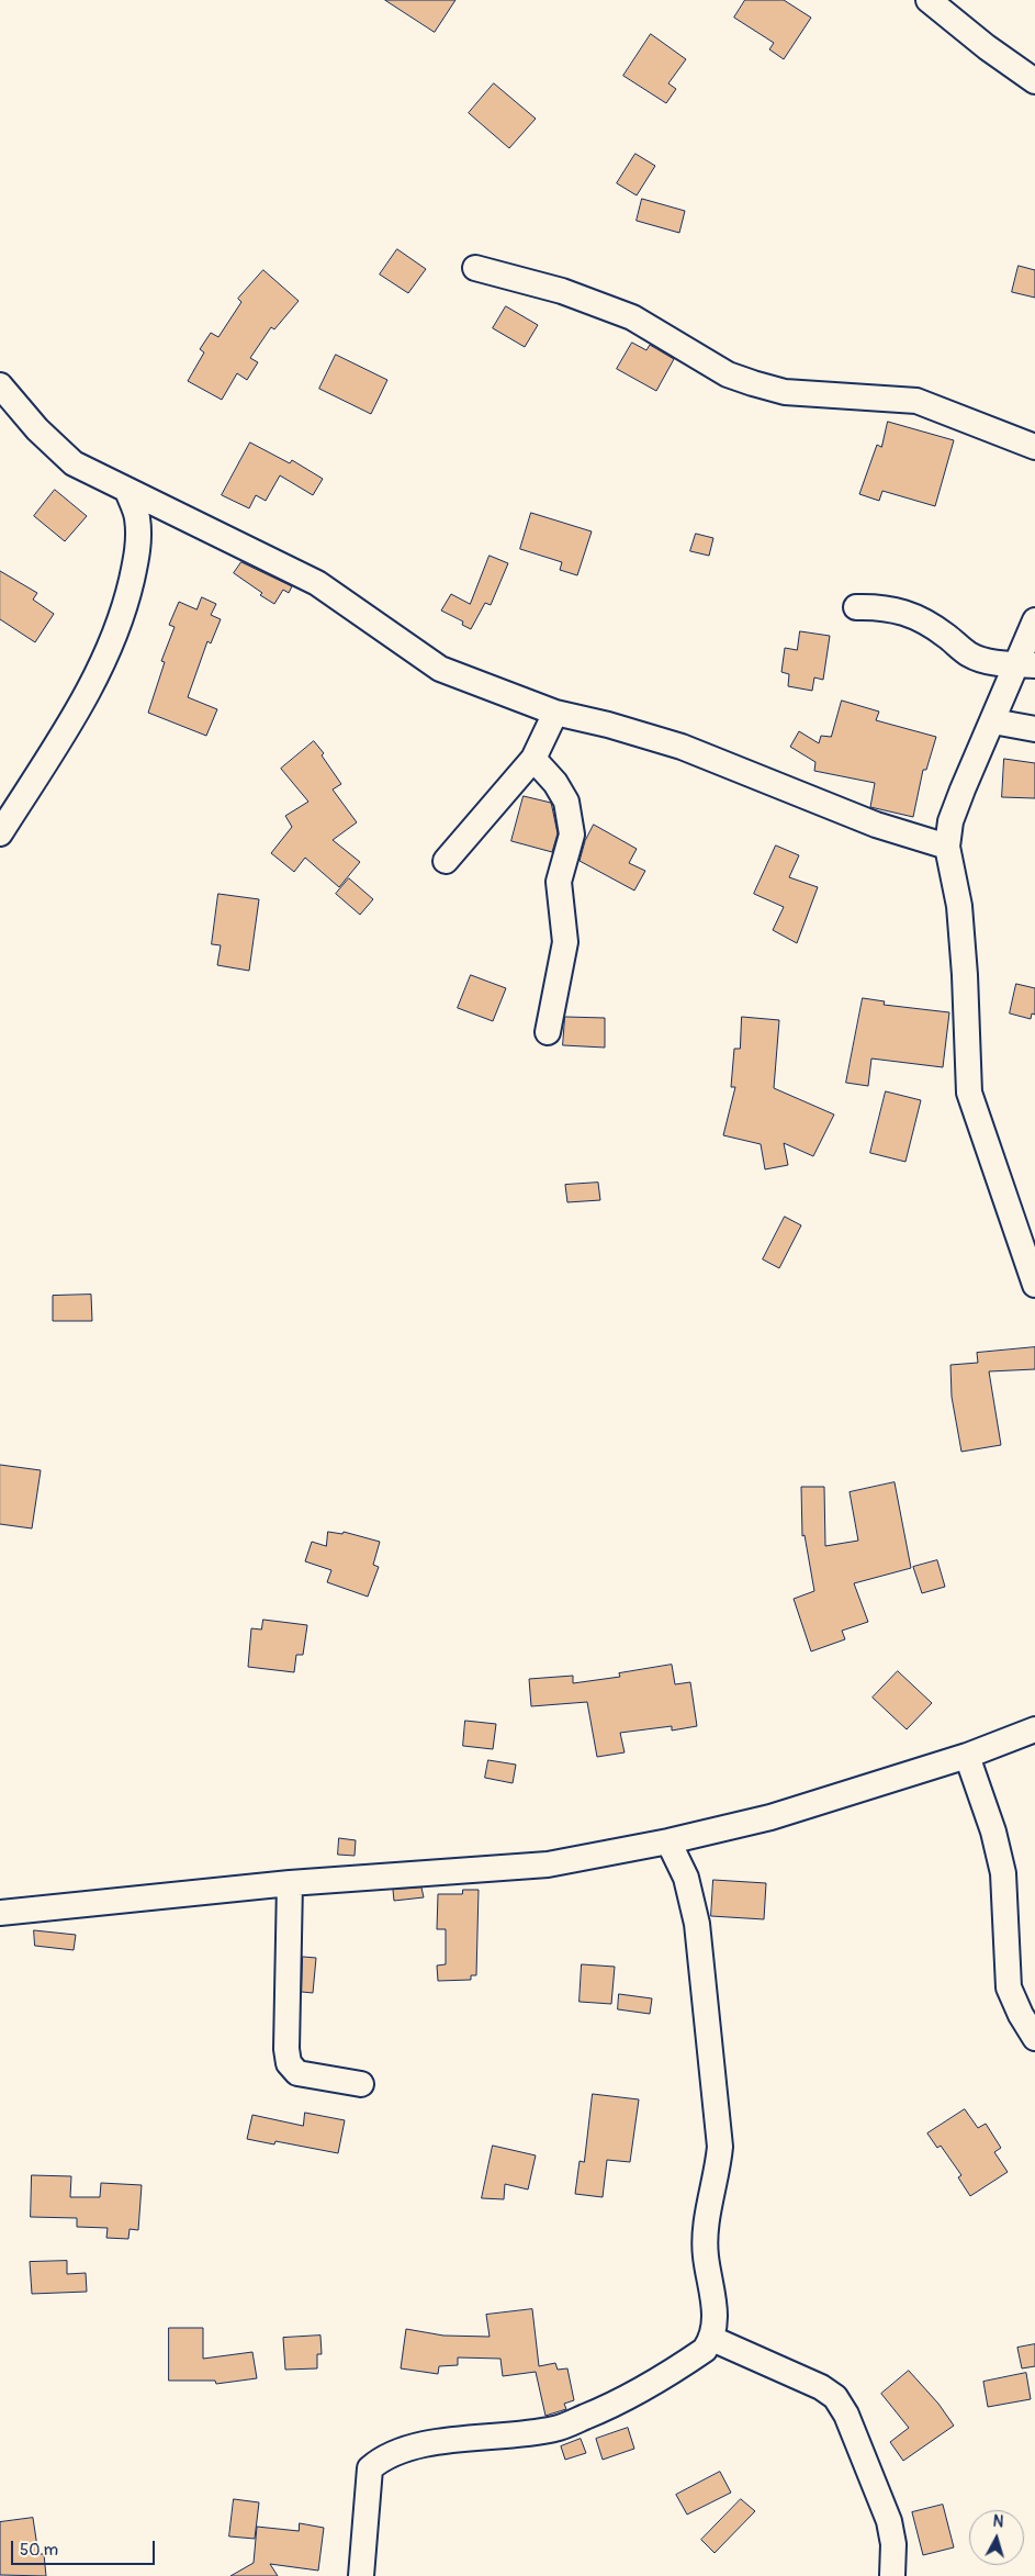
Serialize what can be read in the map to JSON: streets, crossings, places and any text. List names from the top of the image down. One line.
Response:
{"scale_bar":"50 m","north":"top"}
